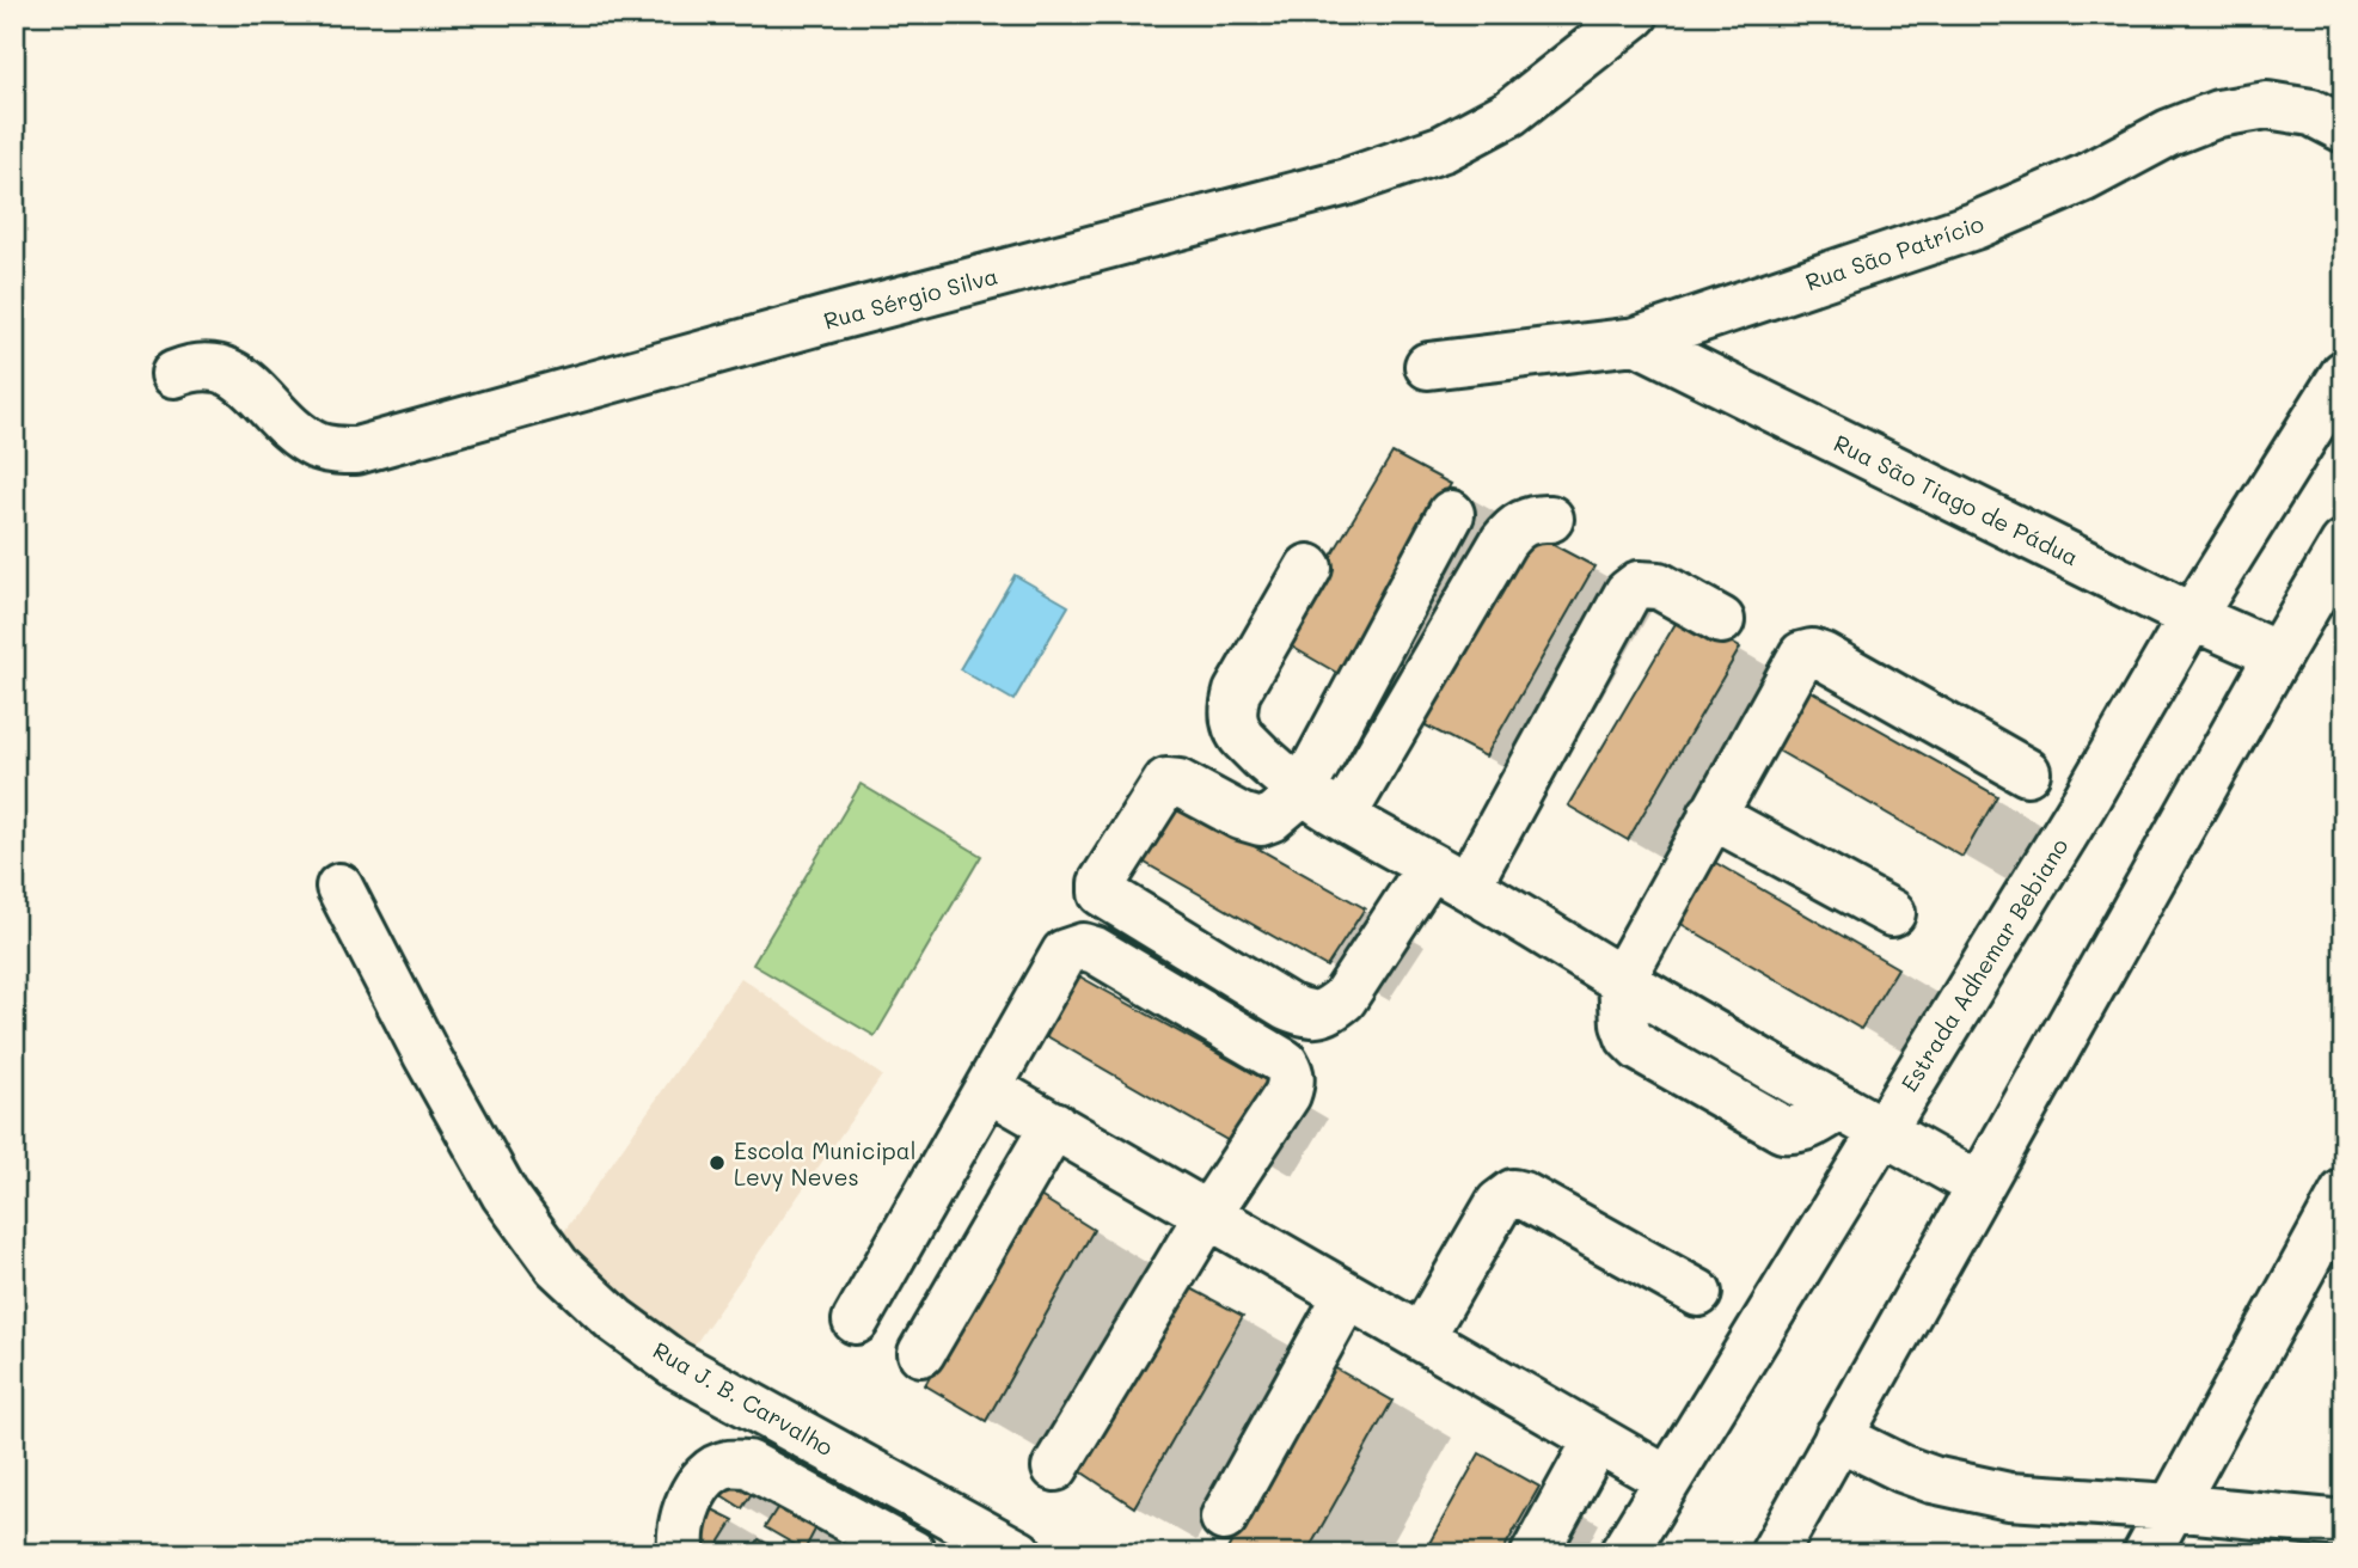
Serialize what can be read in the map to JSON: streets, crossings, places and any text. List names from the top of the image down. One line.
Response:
{"streets":{"street":["Rua São Patrício","Rua Sérgio Silva","Rua São Tiago de Pádua","Estrada Adhemar Bebiano","Rua J. B. Carvalho"]},"crossings":[["Rua São Patrício","Rua São Tiago de Pádua"],["Rua São Tiago de Pádua","Estrada Adhemar Bebiano"]],"places":["Escola Municipal Levy Neves"]}
